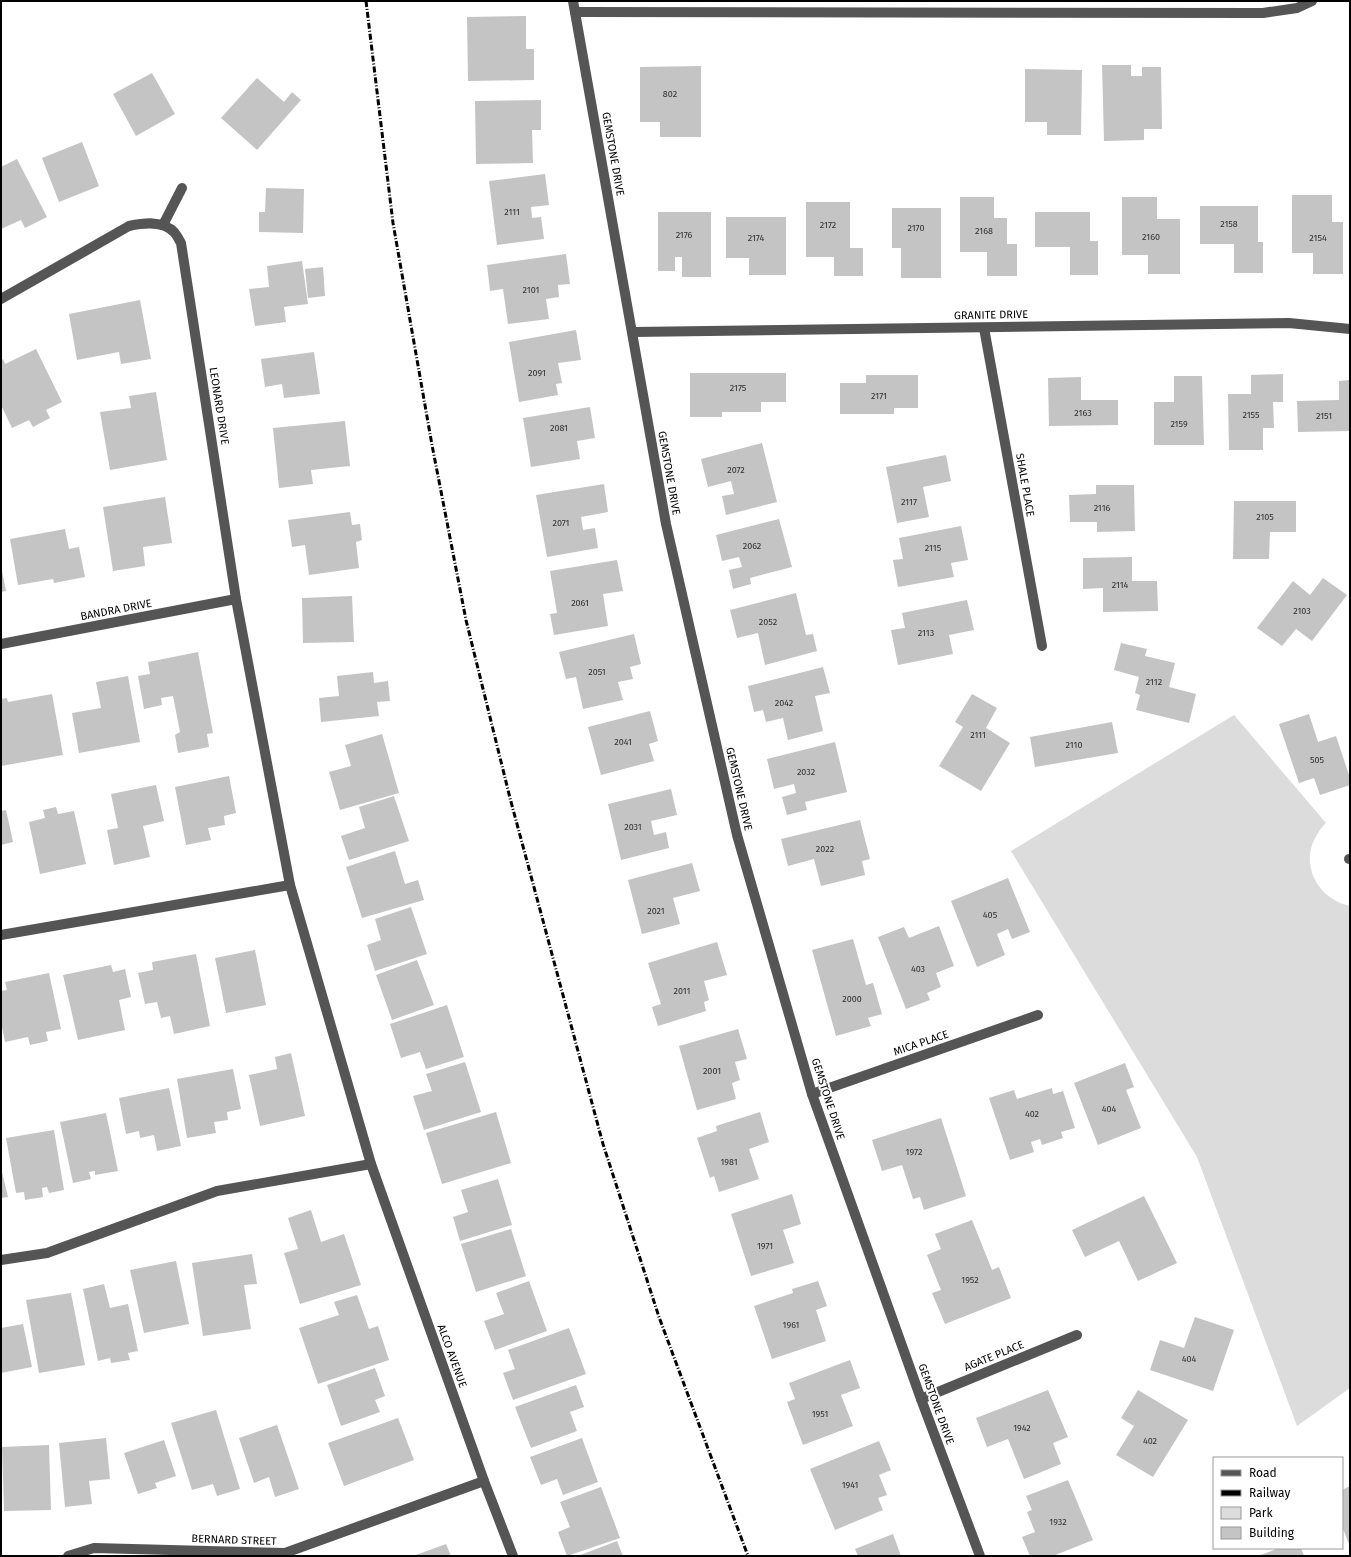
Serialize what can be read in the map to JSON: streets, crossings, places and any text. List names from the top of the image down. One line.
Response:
{"streets":{"street":["GEMSTONE DRIVE","GRANITE DRIVE","LEONARD DRIVE","SHALE PLACE","BANDRA DRIVE","MICA PLACE","ALCO AVENUE","AGATE PLACE","BERNARD STREET"]},"crossings":[["GEMSTONE DRIVE","GRANITE DRIVE"],["GEMSTONE DRIVE","MICA PLACE"],["GEMSTONE DRIVE","AGATE PLACE"],["GRANITE DRIVE","SHALE PLACE"],["LEONARD DRIVE","BANDRA DRIVE"],["LEONARD DRIVE","ALCO AVENUE"],["ALCO AVENUE","BERNARD STREET"]],"house_numbers":["802","2111","2158","2172","2170","2168","2176","2160","2174","2154","2101","2091","2175","2171","2163","2155","2151","2159","2081","2072","2117","2116","2105","2071","2062","2115","2114","2061","2103","2052","2113","2051","2112","2042","2111","2041","2110","505","2032","2031","2022","2021","405","403","2011","2000","2001","404","402","1972","1981","1971","1952","1961","404","1951","1942","402","1941","1932"],"legend":["Road","Railway","Park","Building"]}
